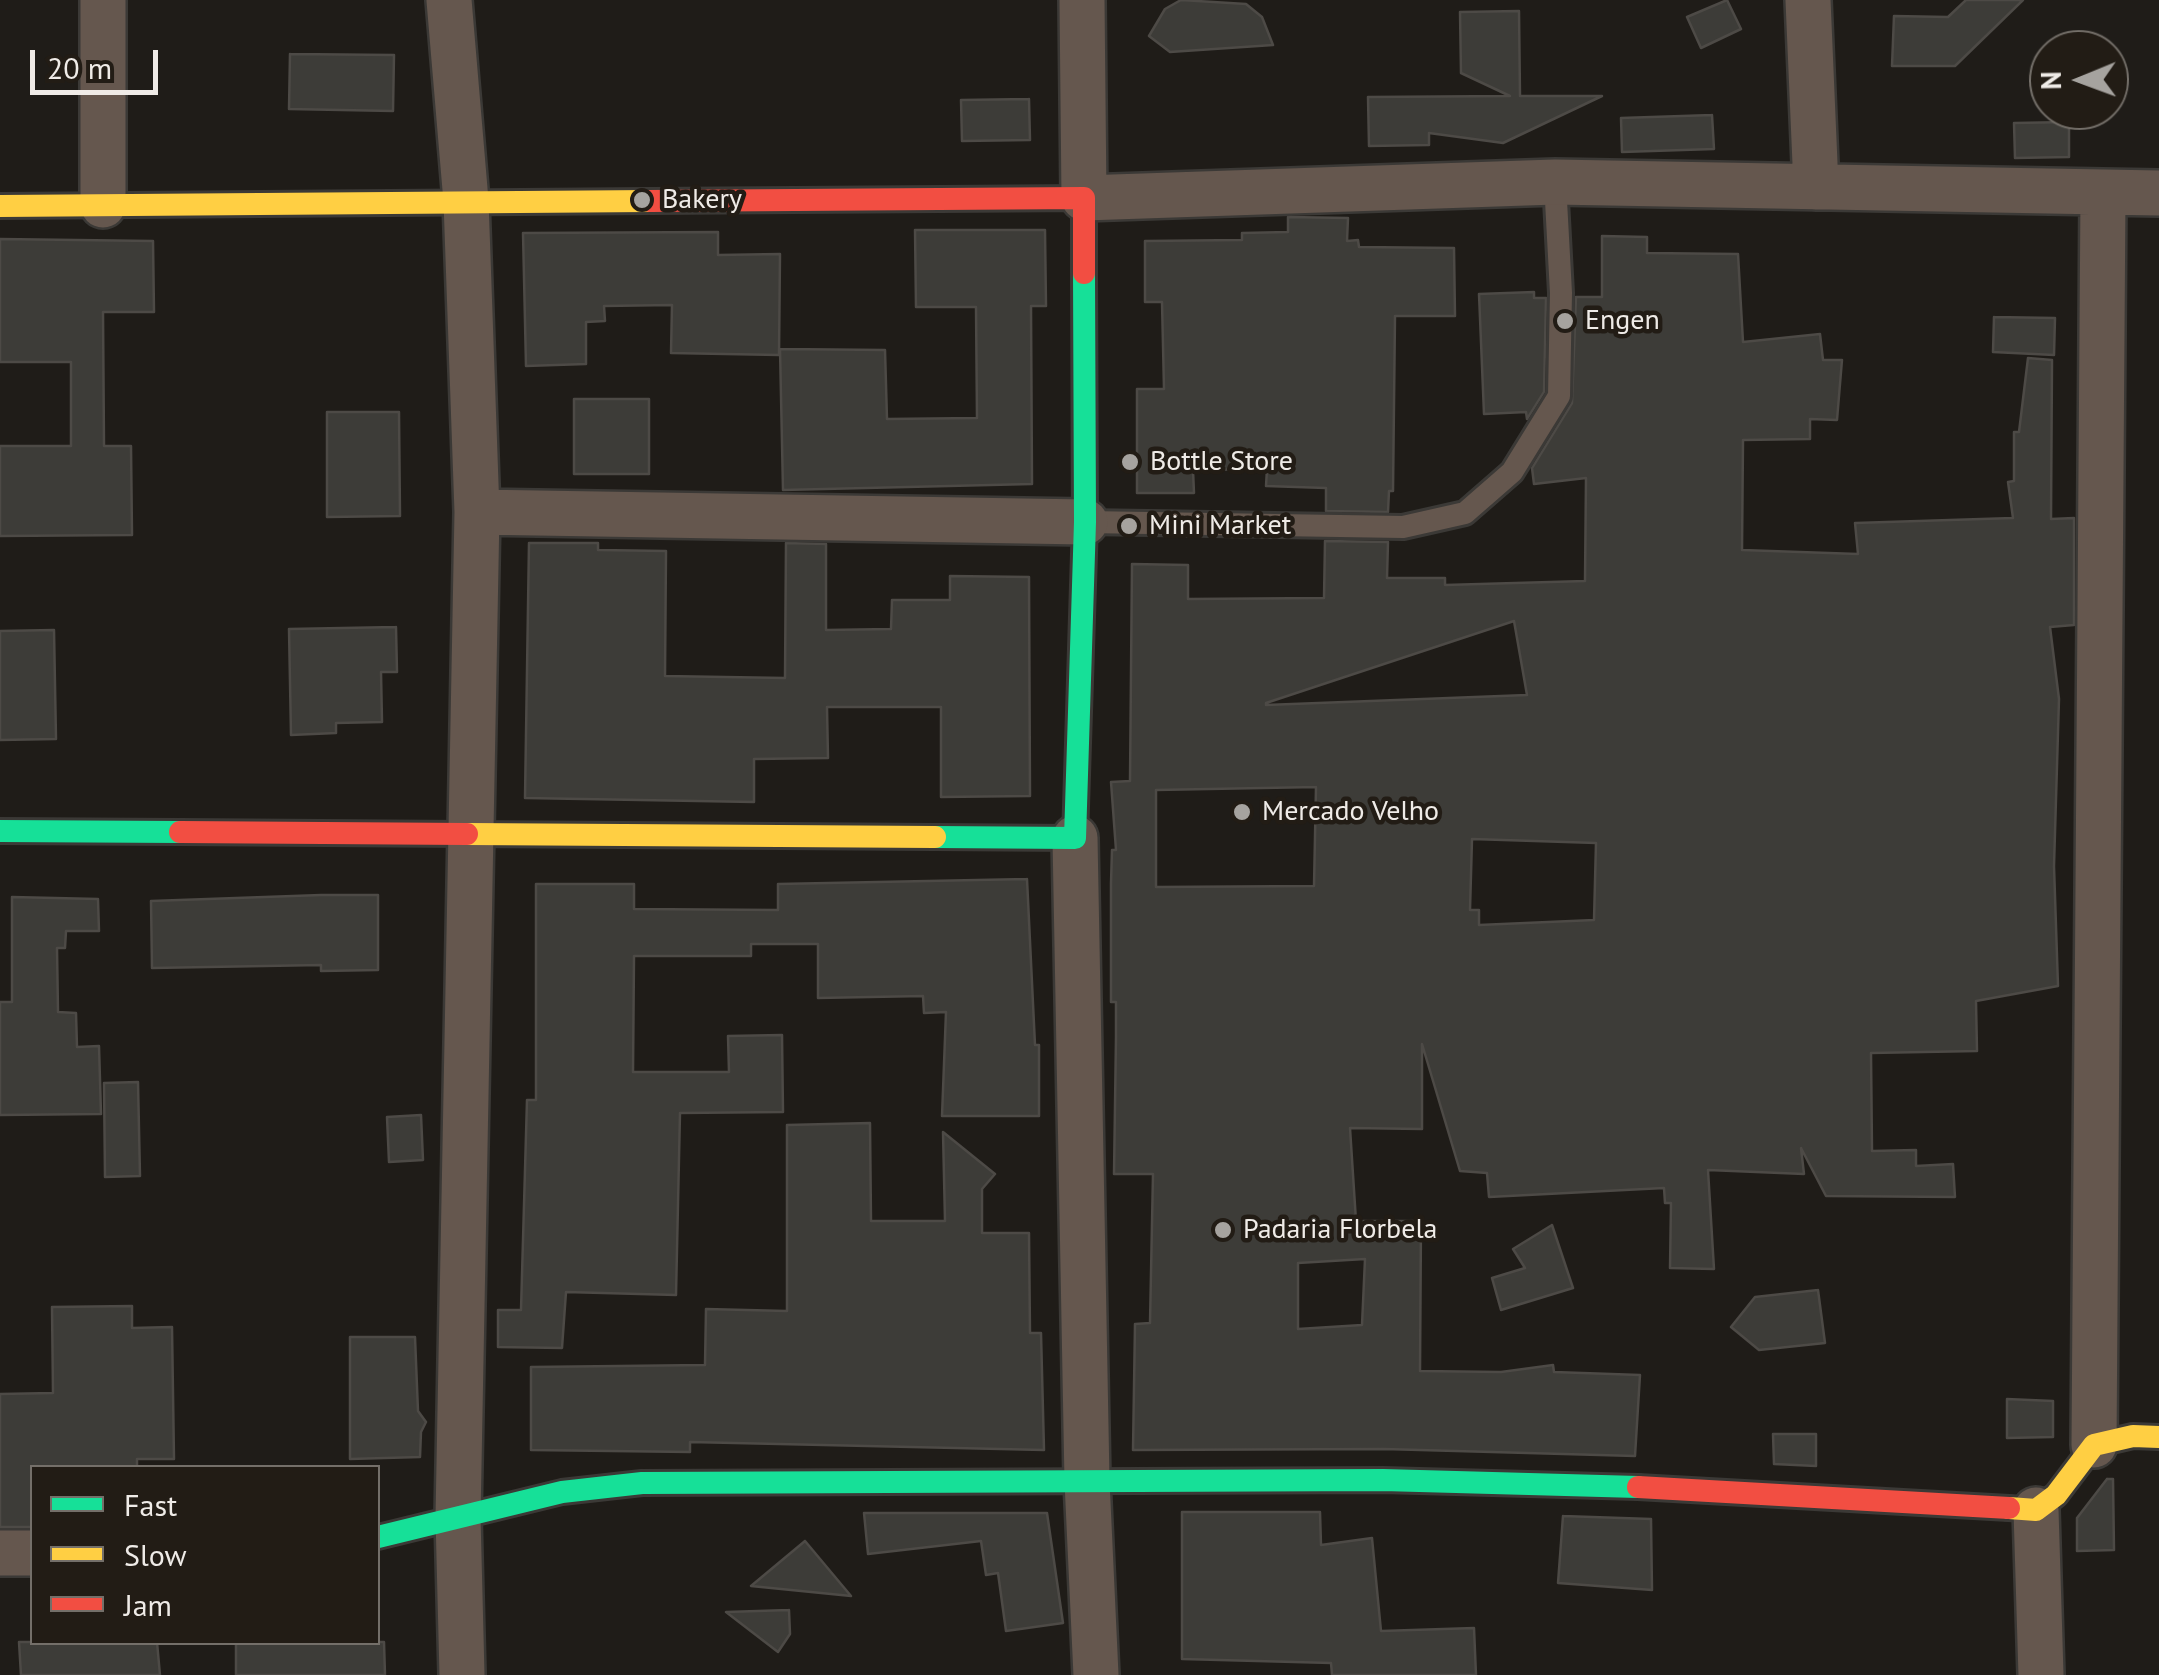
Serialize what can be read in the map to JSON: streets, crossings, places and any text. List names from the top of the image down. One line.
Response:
{"places":["Bakery","Engen","Bottle Store","Mini Market","Mercado Velho","Padaria Florbela"],"legend":["Fast","Slow","Jam"],"scale_bar":"20 m","north":"left"}
